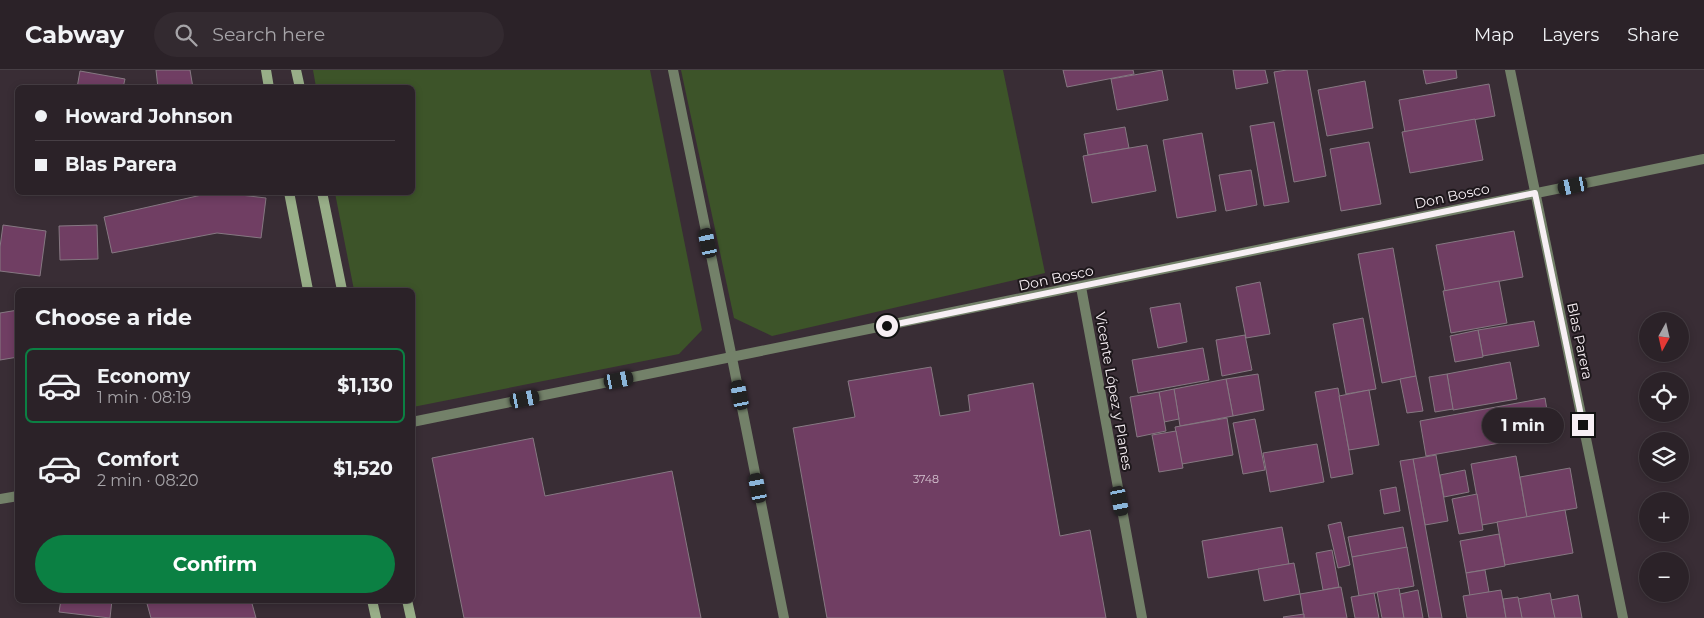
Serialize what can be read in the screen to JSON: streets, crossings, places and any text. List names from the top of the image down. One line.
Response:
{"streets":{"street":["Don Bosco","Blas Parera","Vicente López y Planes"]},"crossings":[["Don Bosco","Blas Parera"],["Don Bosco","Vicente López y Planes"]],"house_numbers":["3748"],"north":"bottom","page":{"header":"Cabway","search":"Search here","nav":["Map","Layers","Share"],"banner":["Howard Johnson","Blas Parera"],"heading":"Choose a ride","map_buttons":["+","−"],"list":[{"name":"Economy","note":"1 min · 08:19","value":"$1,130"},{"name":"Comfort","note":"2 min · 08:20","value":"$1,520"}],"bubble":"1 min","buttons":"Confirm"}}
